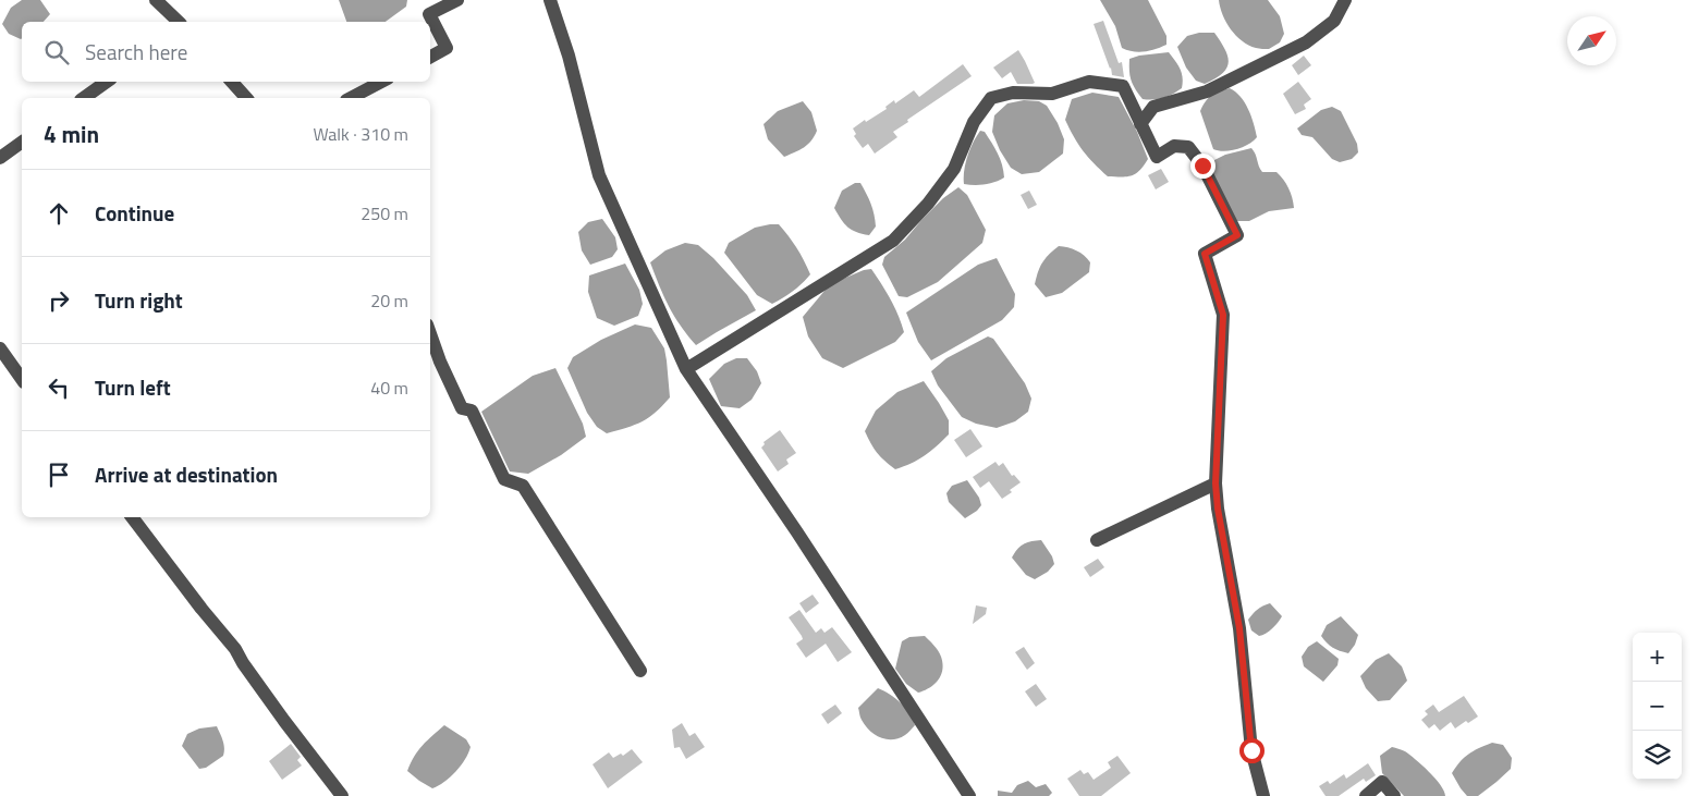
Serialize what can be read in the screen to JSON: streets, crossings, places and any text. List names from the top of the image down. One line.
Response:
{"north":"top right","page":{"search":"Search here","heading":["4 min","Walk · 310 m"],"list":[["Continue","250 m"],["Turn right","20 m"],["Turn left","40 m"],"Arrive at destination"],"map_buttons":["+","−"]}}
